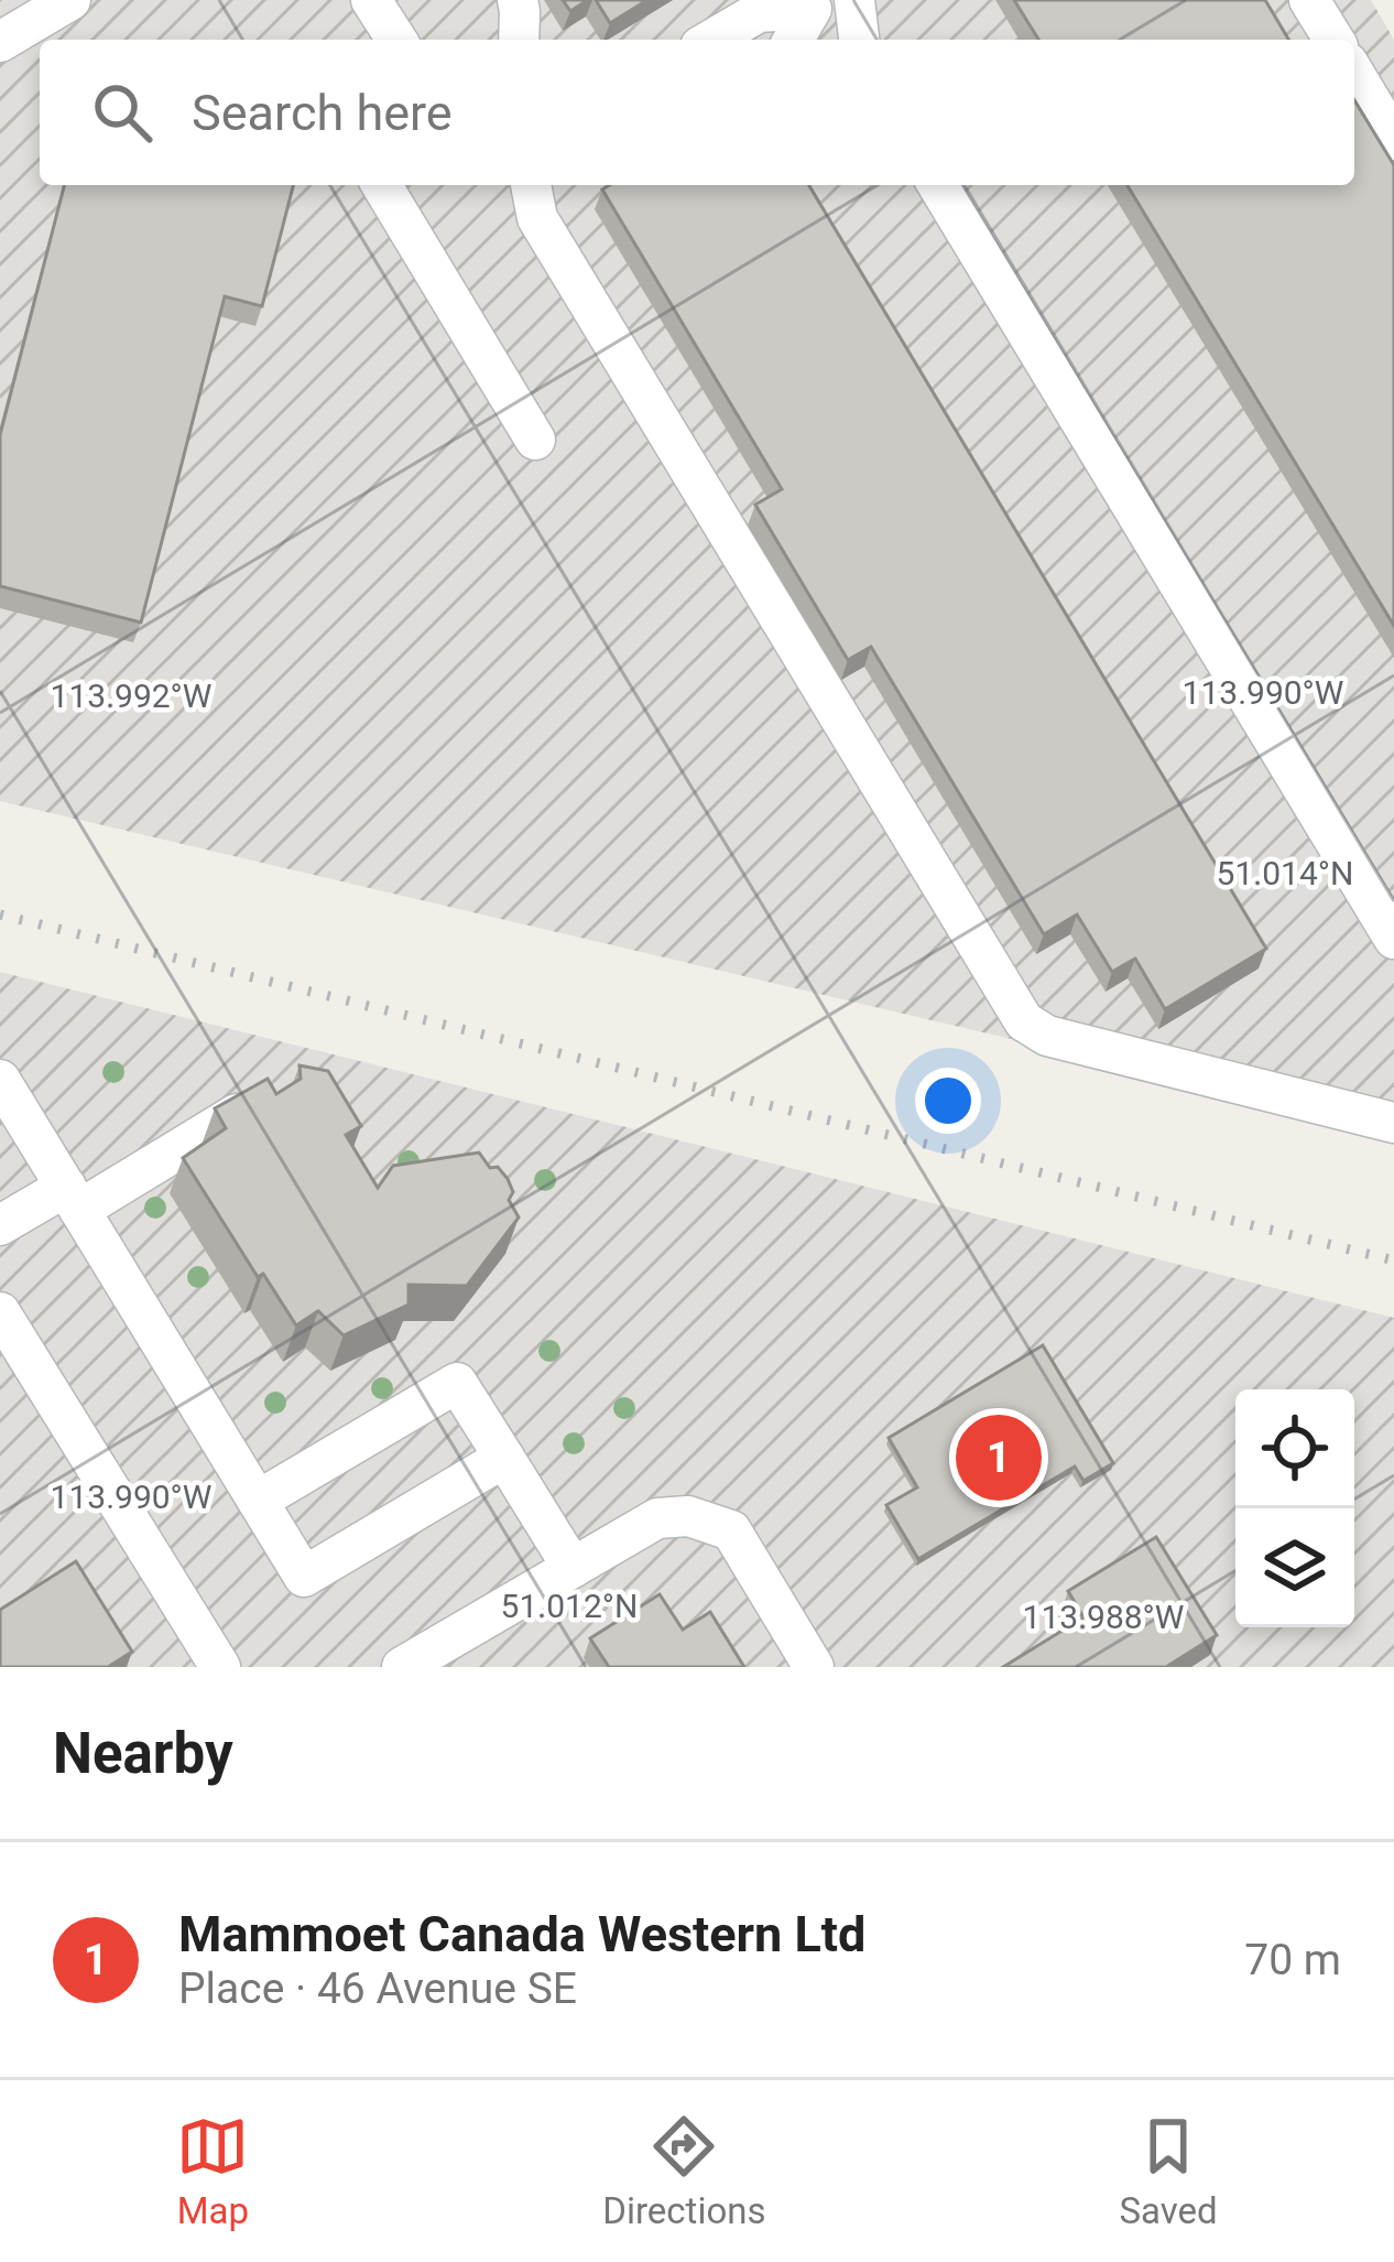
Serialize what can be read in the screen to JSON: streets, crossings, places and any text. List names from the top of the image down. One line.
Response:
{"page":{"search":"Search here","pins":"1","heading":"Nearby","list":[{"mark":"1","name":"Mammoet Canada Western Ltd","note":"Place · 46 Avenue SE","value":"70 m"}],"nav":["Map","Directions","Saved"]},"coordinates":["113.990°W","113.992°W","51.014°N","51.012°N","113.988°W"]}
